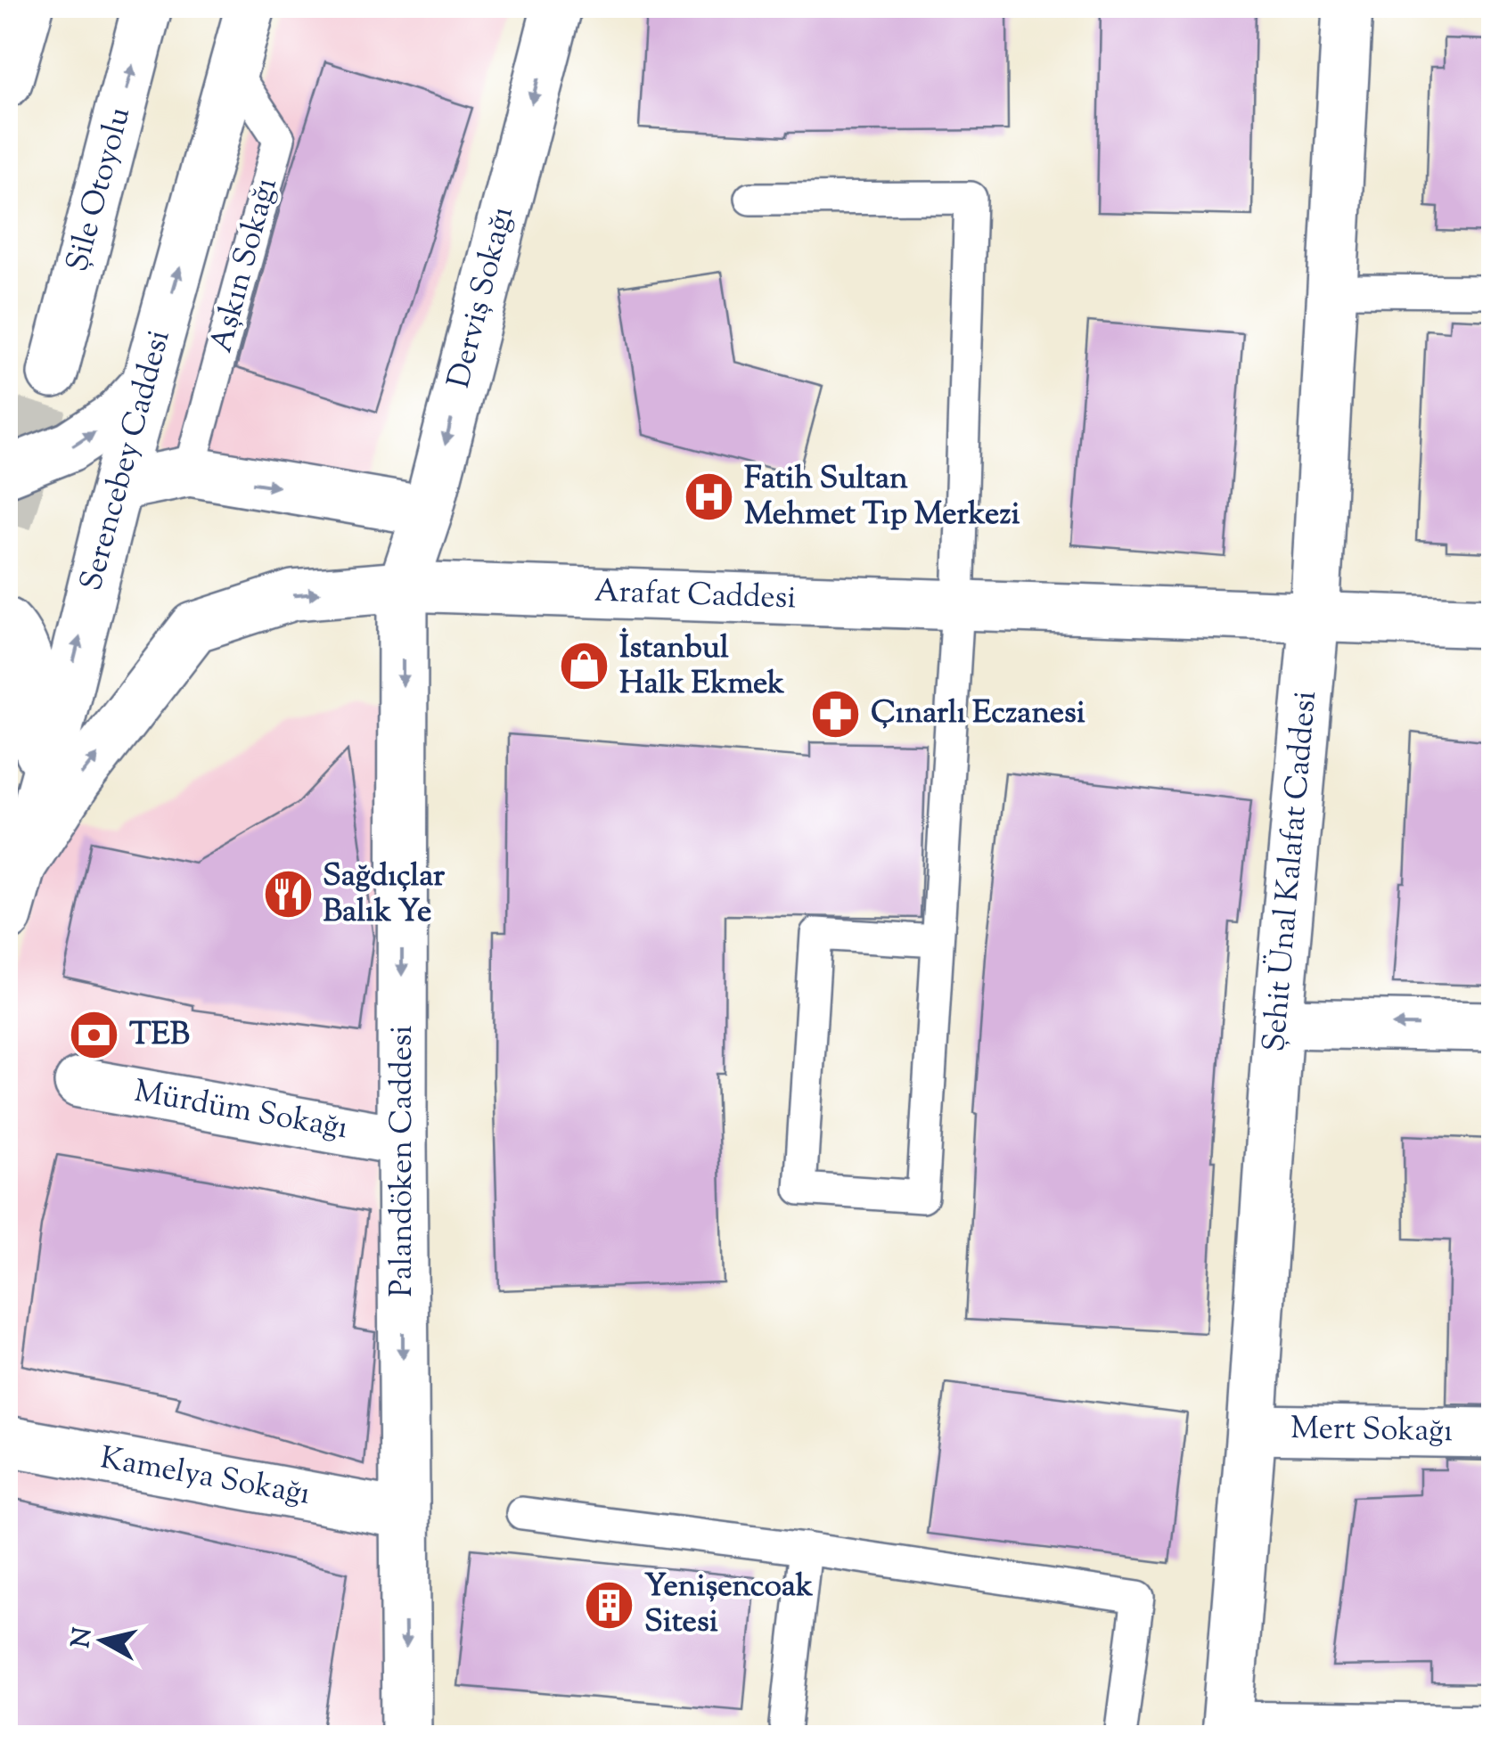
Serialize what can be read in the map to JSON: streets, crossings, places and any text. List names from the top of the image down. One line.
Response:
{"streets":{"main road":["Şile Otoyolu","Derviş Sokağı","Serencebey Caddesi","Arafat Caddesi","Şehit Ünal Kalafat Caddesi","Mürdüm Sokağı","Palandöken Caddesi","Mert Sokağı","Kamelya Sokağı"],"lane":["Aşkın Sokağı"]},"crossings":[["Aşkın Sokağı","Serencebey Caddesi"],["Derviş Sokağı","Arafat Caddesi"],["Derviş Sokağı","Palandöken Caddesi"],["Serencebey Caddesi","Arafat Caddesi"],["Arafat Caddesi","Şehit Ünal Kalafat Caddesi"],["Arafat Caddesi","Palandöken Caddesi"],["Şehit Ünal Kalafat Caddesi","Mert Sokağı"],["Mürdüm Sokağı","Palandöken Caddesi"],["Palandöken Caddesi","Kamelya Sokağı"]],"one_way":["Şile Otoyolu","Derviş Sokağı","Serencebey Caddesi","Palandöken Caddesi"],"places":{"hospital":["Fatih Sultan Mehmet Tıp Merkezi"],"shop":["İstanbul Halk Ekmek"],"pharmacy":["Çınarlı Eczanesi"],"restaurant":["Sağdıçlar Balık Ye"],"bank":["TEB"],"building":["Yenişencoak Sitesi"]},"north":"left"}
